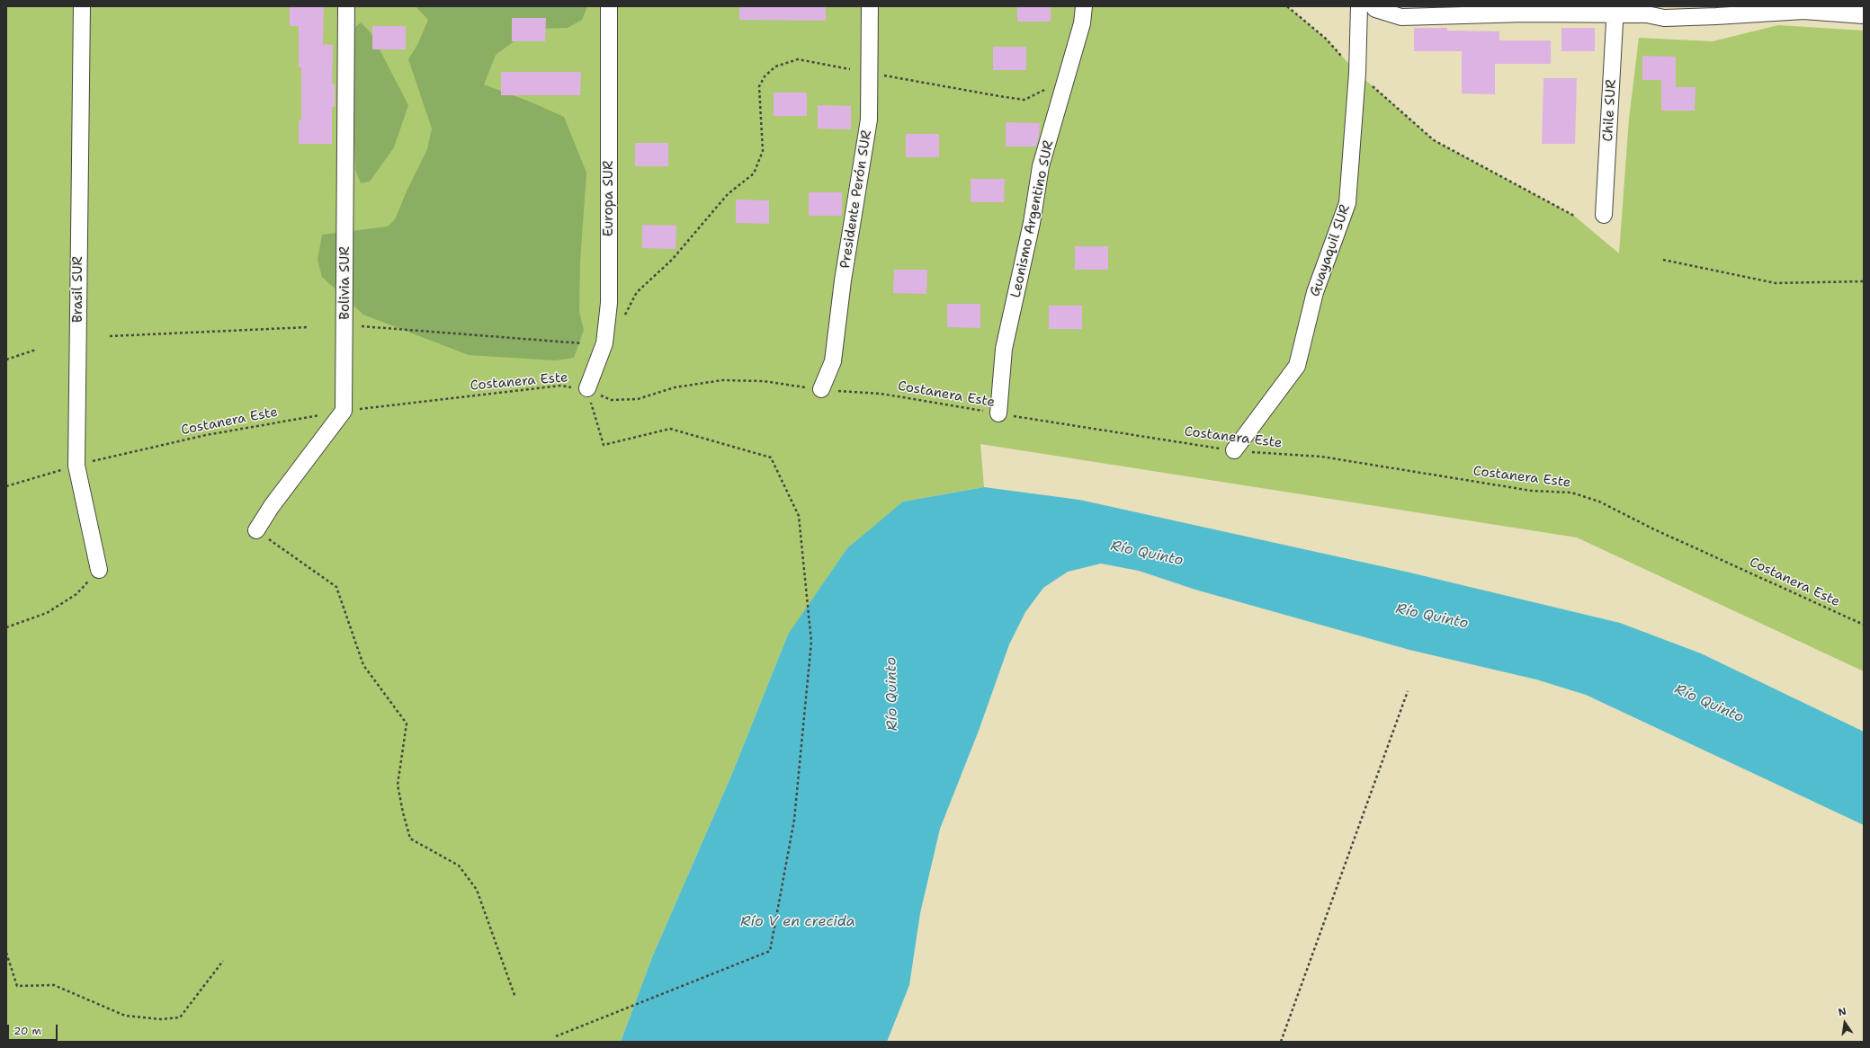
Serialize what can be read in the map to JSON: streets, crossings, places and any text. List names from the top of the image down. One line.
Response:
{"streets":{"street":["Chile SUR","Europa SUR","Presidente Perón SUR","Leonismo Argentino SUR","Guayaquil SUR","Bolivia SUR","Brasil SUR"],"path":["Costanera Este"]},"crossings":[["Europa SUR","Costanera Este"],["Presidente Perón SUR","Costanera Este"],["Leonismo Argentino SUR","Costanera Este"],["Guayaquil SUR","Costanera Este"],["Bolivia SUR","Costanera Este"],["Brasil SUR","Costanera Este"]],"water":["Río Quinto","Río V en crecida"],"scale_bar":"20 m","north":"top"}
